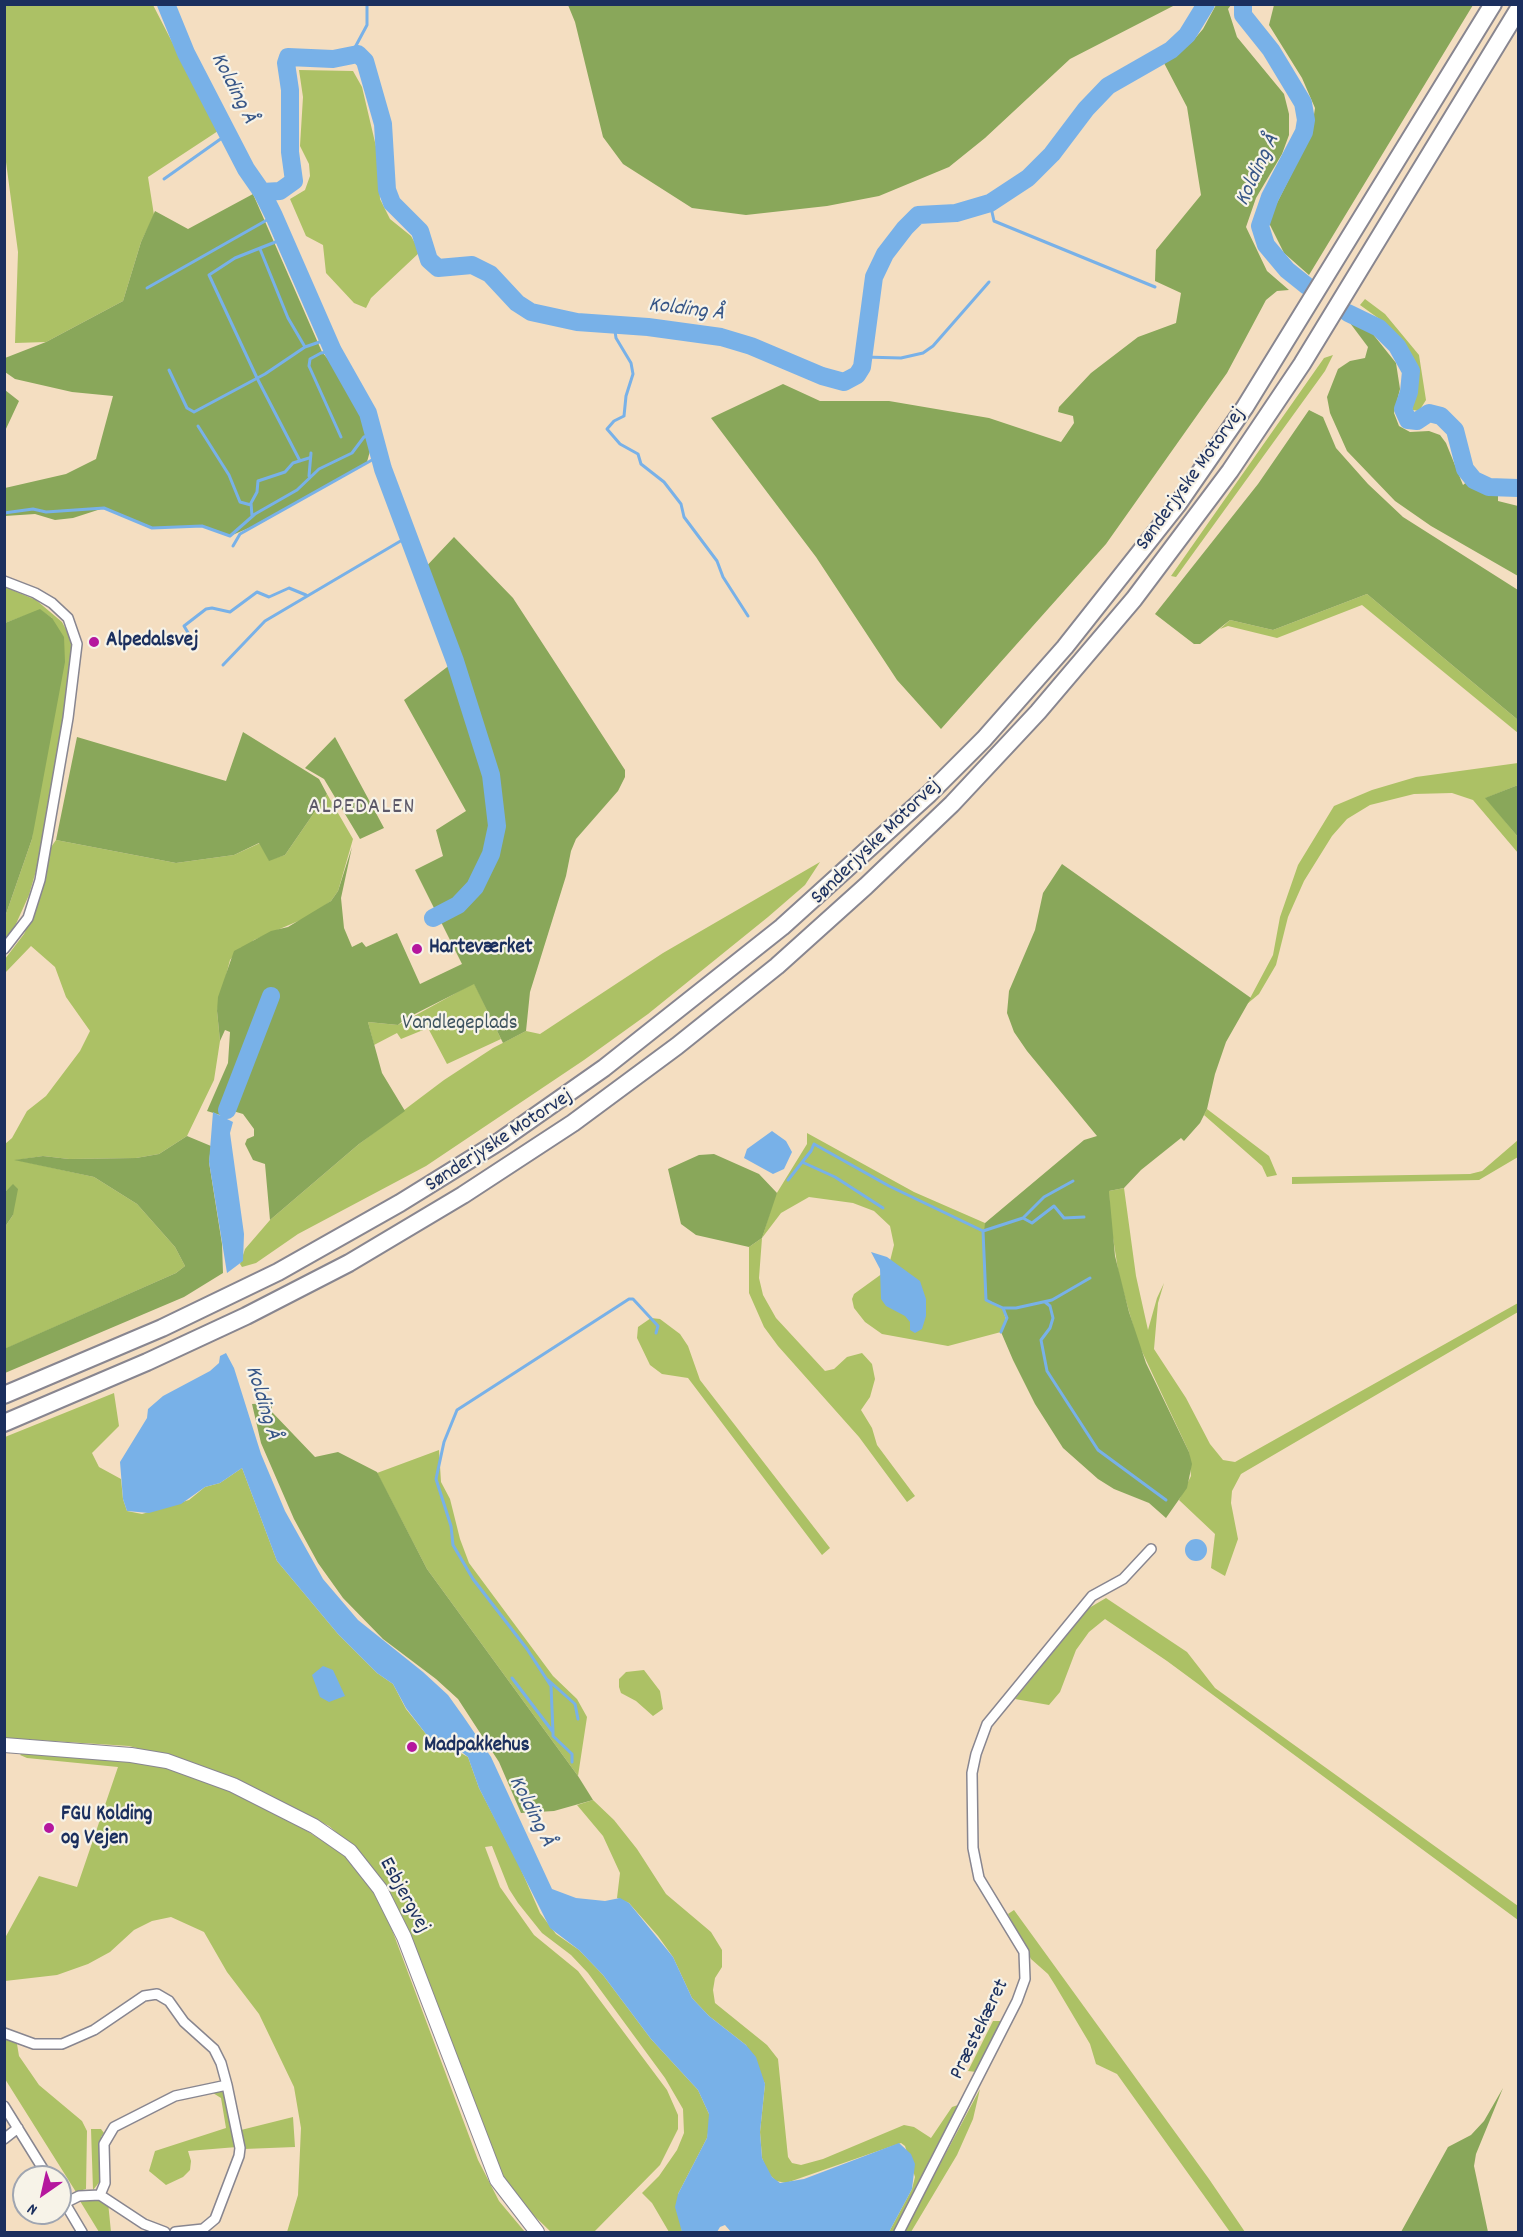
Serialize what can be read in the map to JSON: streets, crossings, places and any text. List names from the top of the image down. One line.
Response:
{"streets":{"highway":["Sønderjyske Motorvej"],"main road":["Esbjergvej"],"street":["Præstekæret"]},"districts":["ALPEDALEN"],"water":["Kolding Å"],"parks":["Vandlegeplads"],"places":["Alpedalsvej","Harteværket","Madpakkehus","FGU Kolding og Vejen"],"north":"bottom left"}
